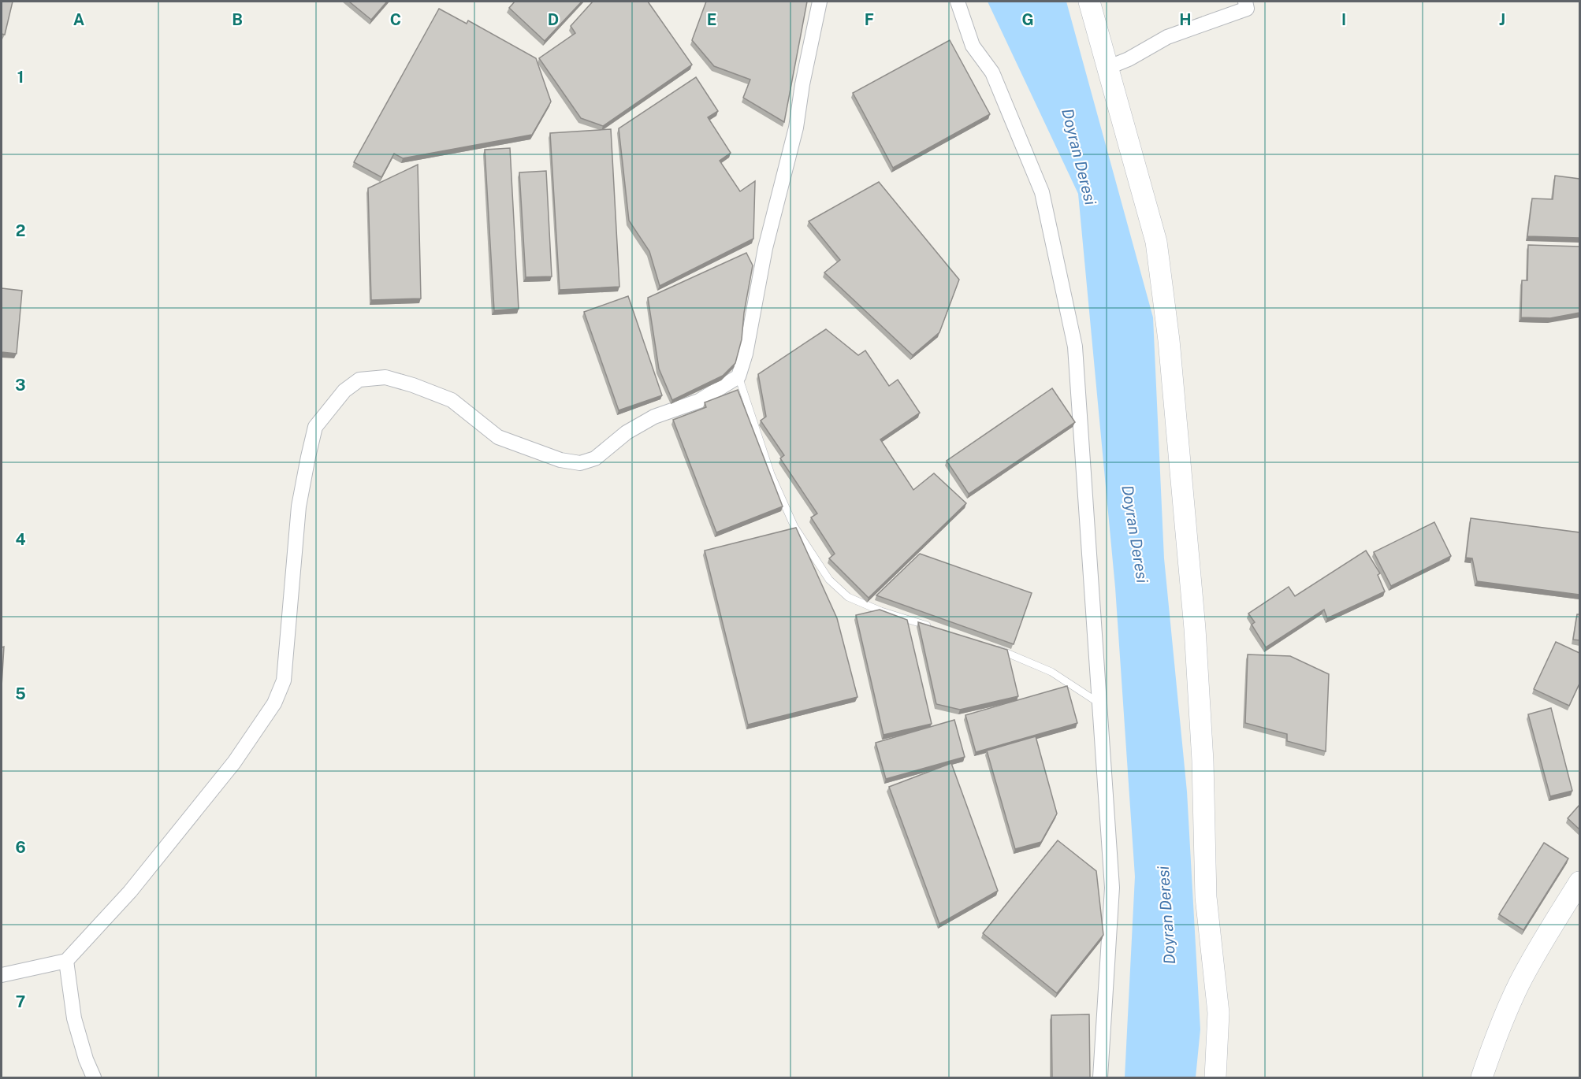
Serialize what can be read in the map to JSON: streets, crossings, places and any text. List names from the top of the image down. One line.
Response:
{"water":["Doyran Deresi"],"grid":{"columns":["A","B","C","D","E","F","G","H","I","J"],"rows":["1","2","3","4","5","6","7"]}}
